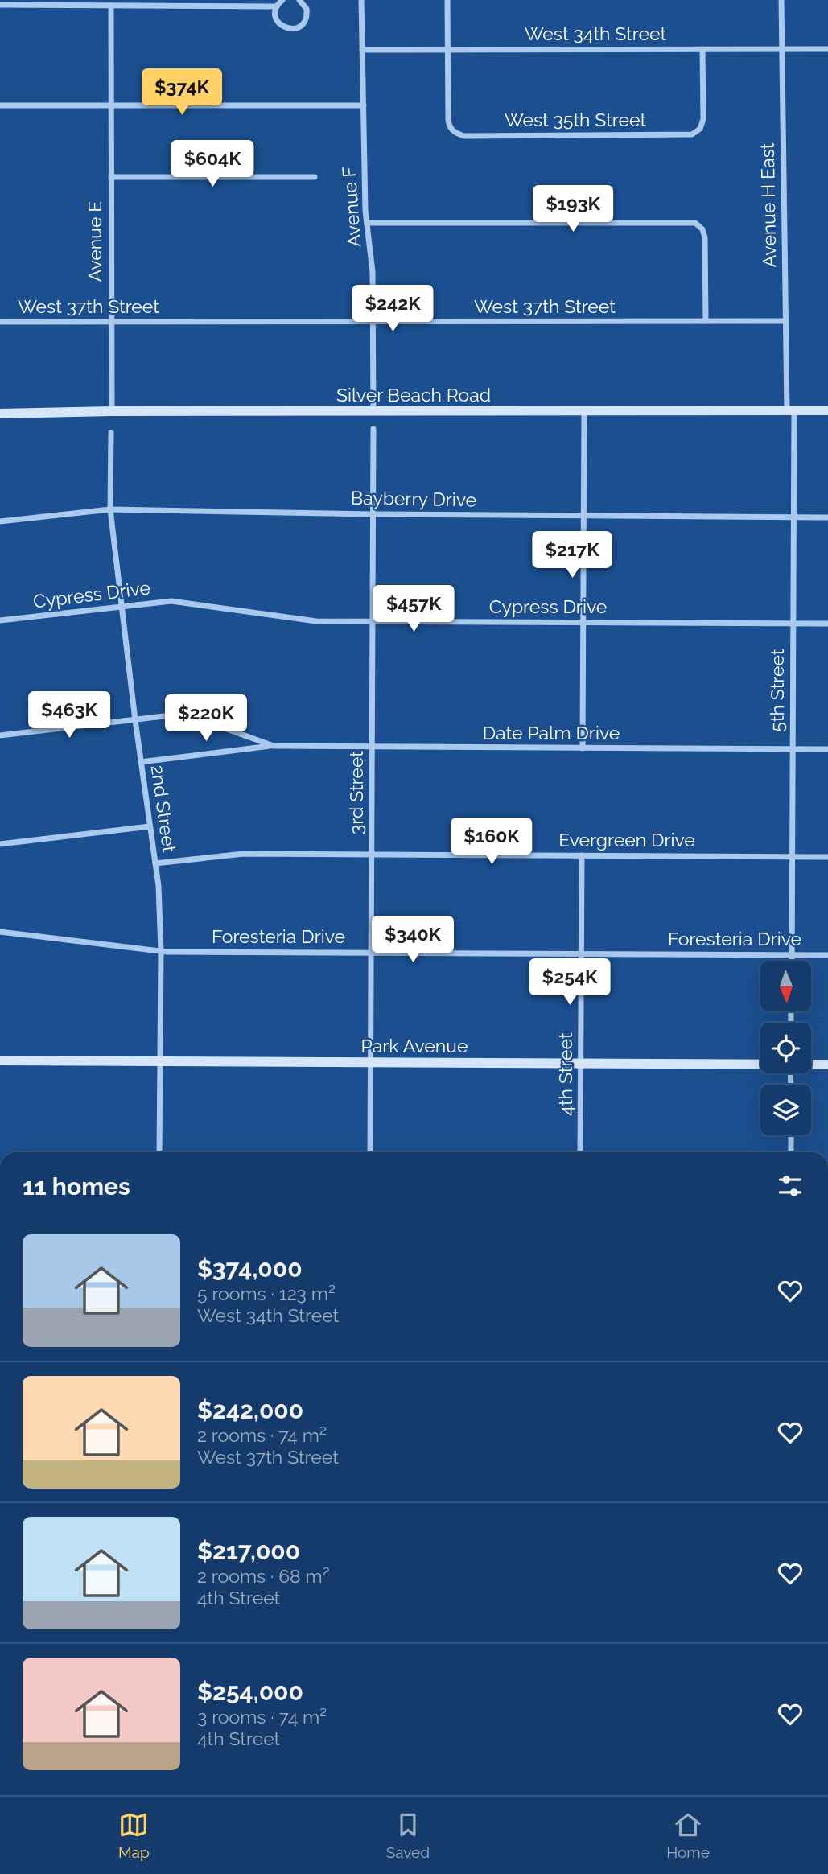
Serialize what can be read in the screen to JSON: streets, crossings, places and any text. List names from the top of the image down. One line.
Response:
{"streets":{"street":["West 34th Street","West 35th Street","Avenue H East","Avenue F","Avenue E","West 37th Street","Silver Beach Road","Bayberry Drive","Cypress Drive","5th Street","Date Palm Drive","3rd Street","2nd Street","Evergreen Drive","Foresteria Drive","Park Avenue","4th Street"]},"crossings":[["West 34th Street","West 35th Street"],["West 34th Street","Avenue H East"],["West 34th Street","Avenue F"],["Avenue H East","West 37th Street"],["Avenue H East","Silver Beach Road"],["Avenue H East","5th Street"],["Avenue F","West 37th Street"],["Avenue F","Silver Beach Road"],["Avenue E","West 37th Street"],["Avenue E","Silver Beach Road"],["Silver Beach Road","5th Street"],["Bayberry Drive","5th Street"],["Bayberry Drive","3rd Street"],["Bayberry Drive","2nd Street"],["Cypress Drive","5th Street"],["Cypress Drive","3rd Street"],["Cypress Drive","2nd Street"],["5th Street","Date Palm Drive"],["5th Street","Evergreen Drive"],["5th Street","Foresteria Drive"],["Date Palm Drive","3rd Street"],["Date Palm Drive","2nd Street"],["3rd Street","Evergreen Drive"],["3rd Street","Foresteria Drive"],["3rd Street","Park Avenue"],["2nd Street","Evergreen Drive"],["2nd Street","Foresteria Drive"],["2nd Street","Park Avenue"],["Evergreen Drive","4th Street"],["Foresteria Drive","4th Street"],["Park Avenue","4th Street"]],"north":"bottom","page":{"price":["$374K","$604K","$193K","$242K","$217K","$457K","$463K","$220K","$160K","$340K","$254K"],"heading":"11 homes","list":[{"name":"$374,000","note":"5 rooms · 123 m² · West 34th Street"},{"name":"$242,000","note":"2 rooms · 74 m² · West 37th Street"},{"name":"$217,000","note":"2 rooms · 68 m² · 4th Street"},{"name":"$254,000","note":"3 rooms · 74 m² · 4th Street"}],"tabs":["Map","Saved","Home"]}}
